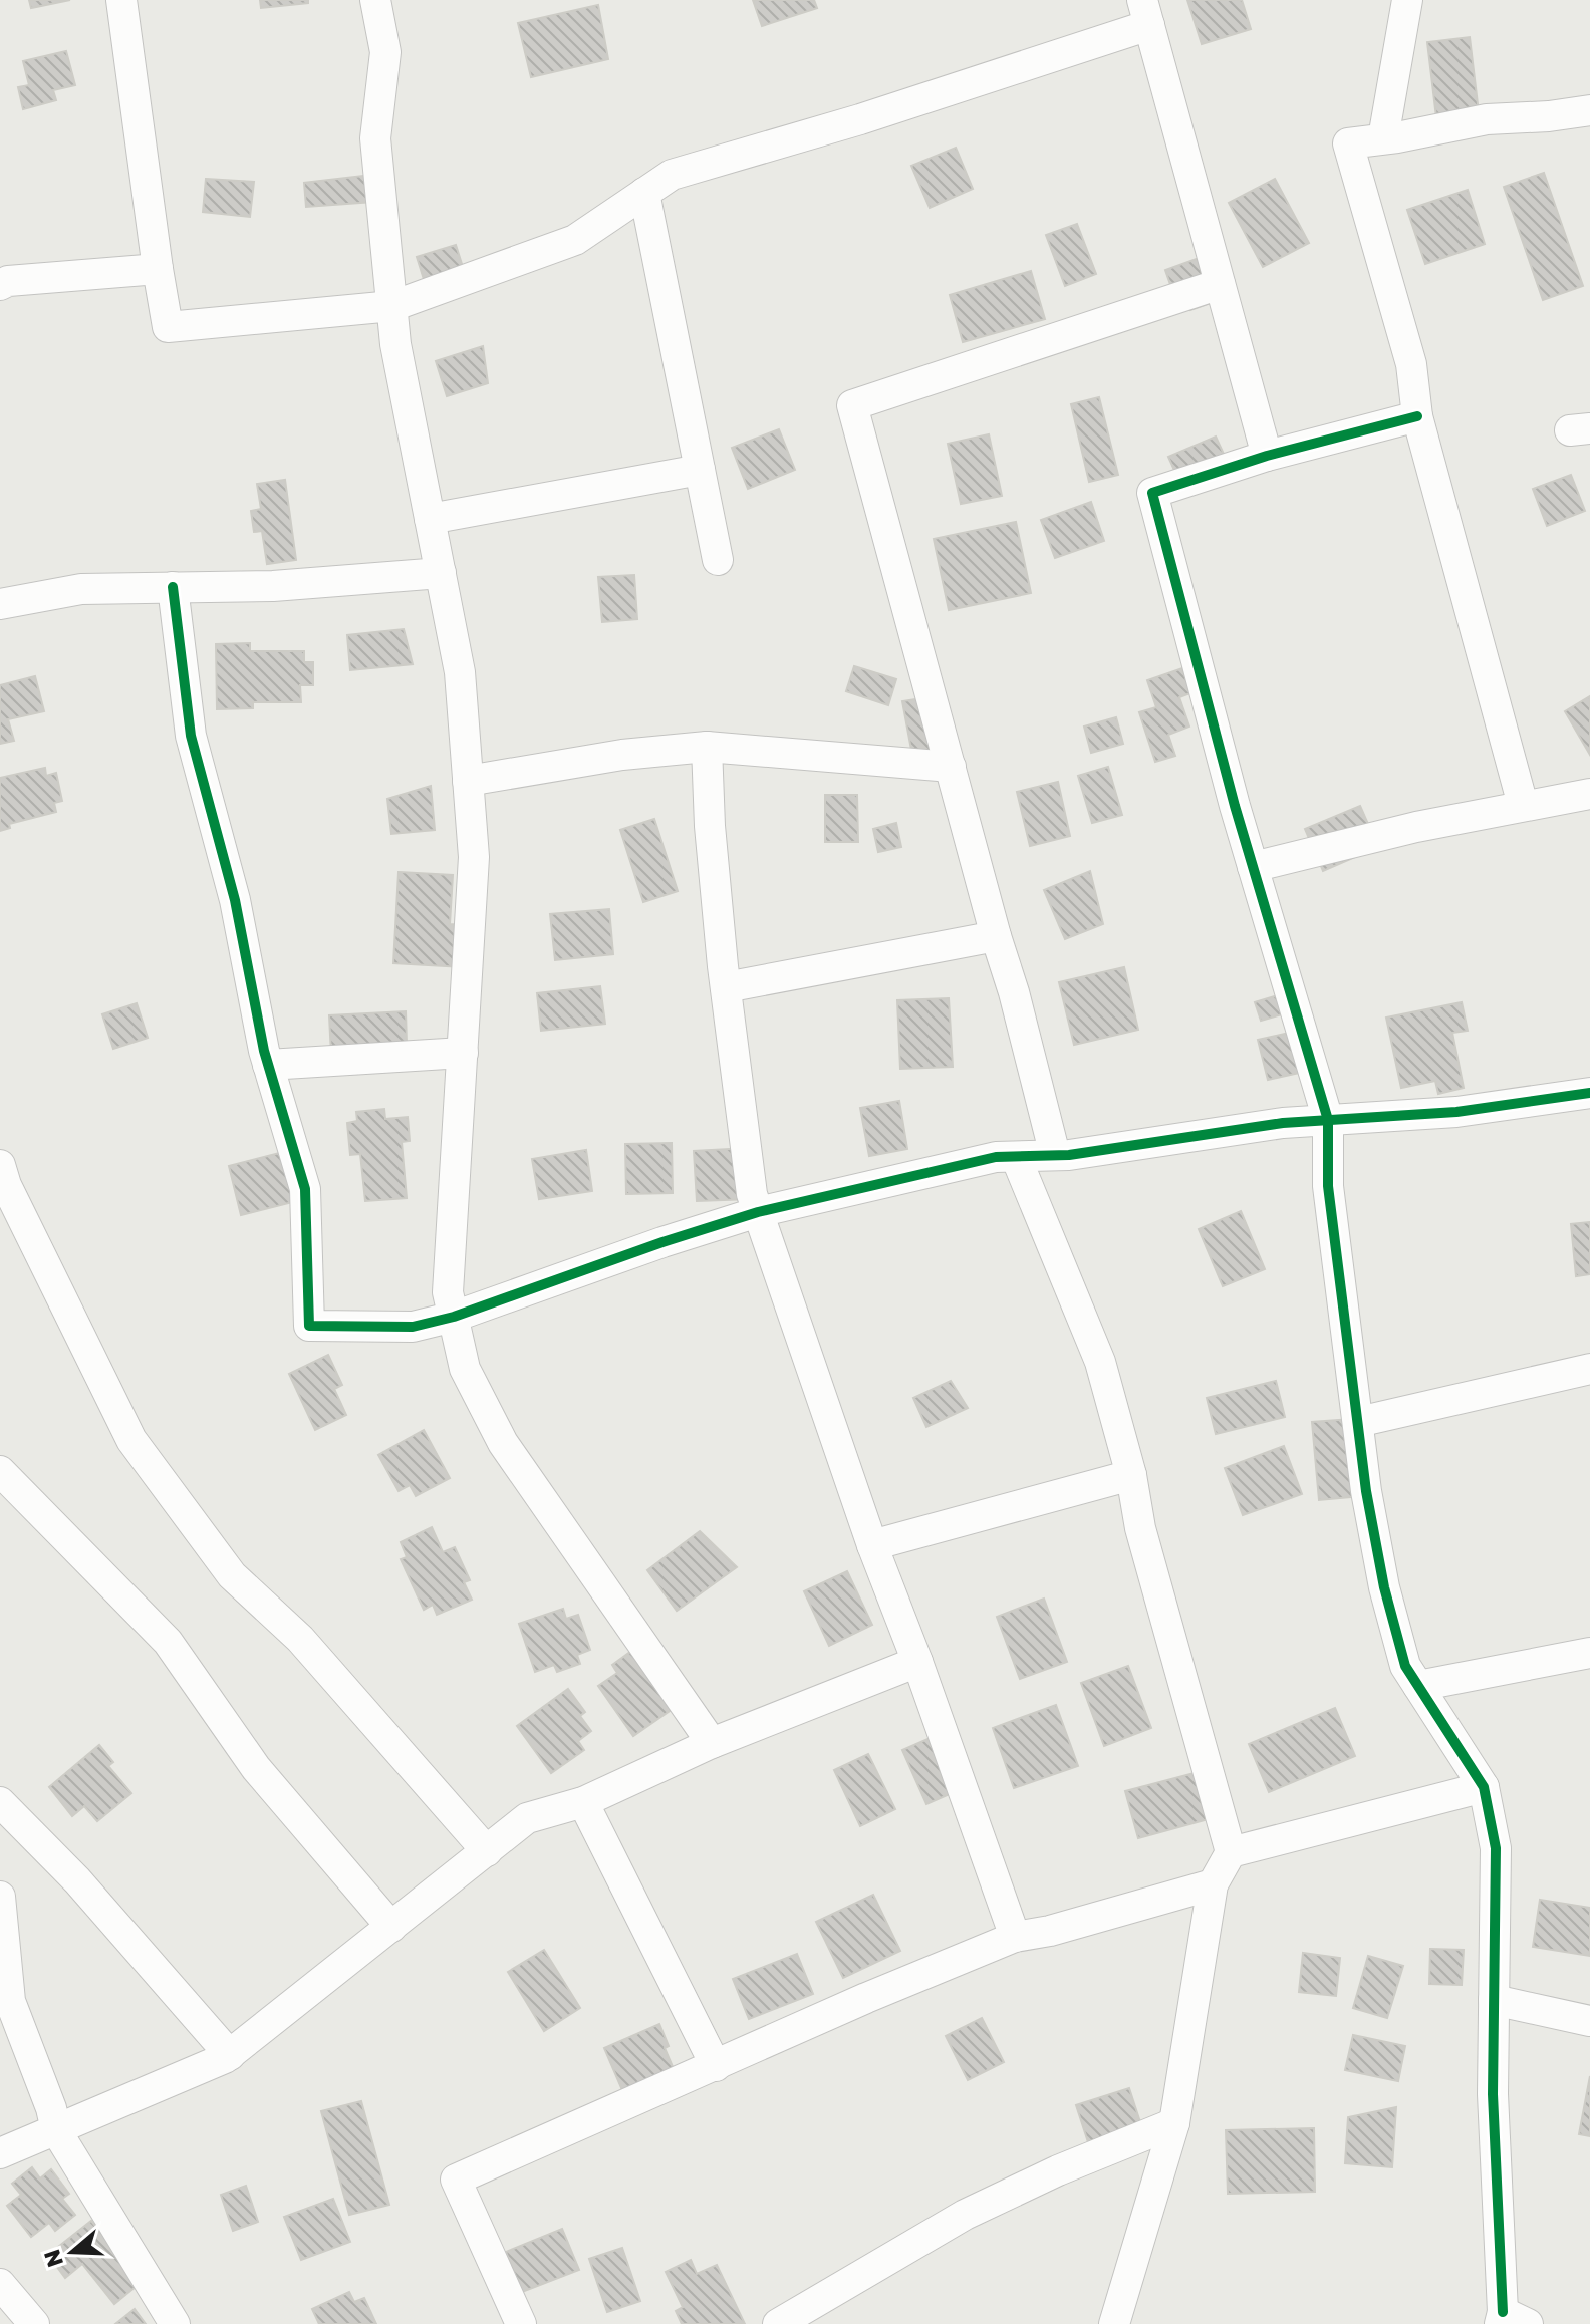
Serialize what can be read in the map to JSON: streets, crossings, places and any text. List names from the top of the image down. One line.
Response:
{"north":"left"}
